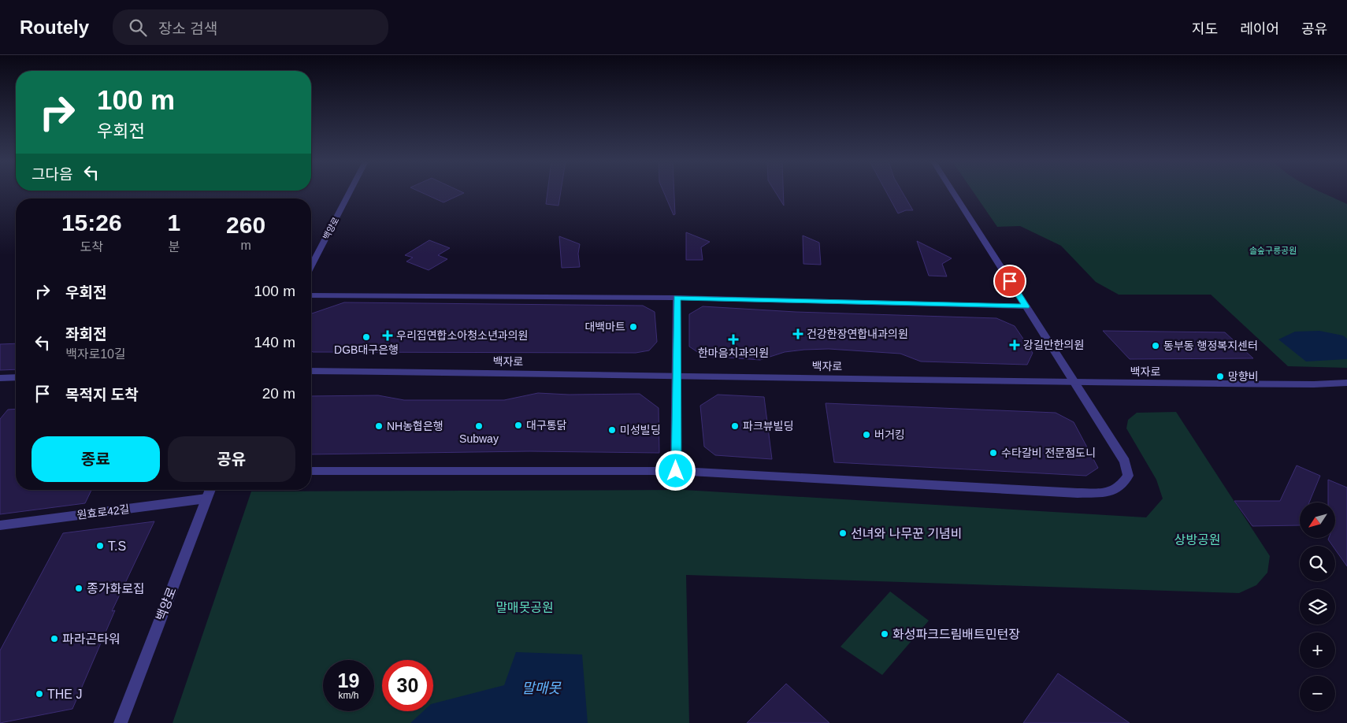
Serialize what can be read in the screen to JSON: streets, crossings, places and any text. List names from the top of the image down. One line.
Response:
{"streets":{"street":["백양로","백자로","원효로42길"]},"crossings":[["백양로","원효로42길"]],"water":["말매못"],"parks":["솔숲구릉공원","상방공원","말매못공원"],"places":{"other":["대백마트","DGB대구은행","동부동 행정복지센터","망향비","대구통닭","NH농협은행","Subway","파크뷰빌딩","미성빌딩","버거킹","수타갈비 전문점도니","선녀와 나무꾼 기념비","T.S","종가화로집","화성파크드림배트민턴장","파라곤타워","THE J"],"health":["건강한장연합내과의원","우리집연합소아청소년과의원","한마음치과의원","강길만한의원"]},"north":"bottom left","page":{"header":"Routely","search":"장소 검색","nav":["지도","레이어","공유"],"turn":["100 m","우회전"],"then":"그다음","eta":["15:26","도착","1","분","260","m"],"list":[{"name":"우회전","value":"100 m"},{"name":"좌회전","note":"백자로10길","value":"140 m"},{"name":"목적지 도착","value":"20 m"}],"buttons":["종료","공유"],"map_buttons":["+","−"],"speed":"19 km/h","limit":"30"}}
